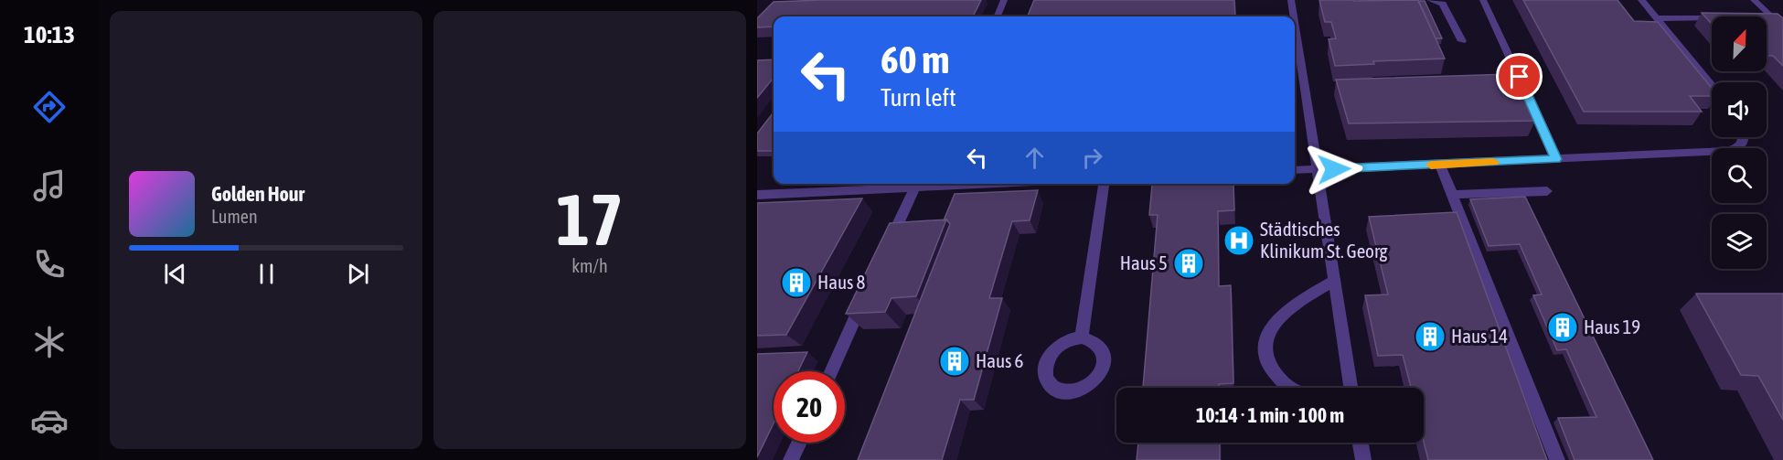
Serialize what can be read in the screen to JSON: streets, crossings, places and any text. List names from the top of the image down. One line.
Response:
{"places":{"hospital":["Städtisches Klinikum St. Georg"],"building":["Haus 5","Haus 8","Haus 19","Haus 14","Haus 6"]},"north":"top right","page":{"tabs":"10:13","tile":["17","km/h"],"turn":["60 m","Turn left"],"song":["Golden Hour","Lumen"],"limit":"20","trip":"10:14 · 1 min · 100 m"}}
